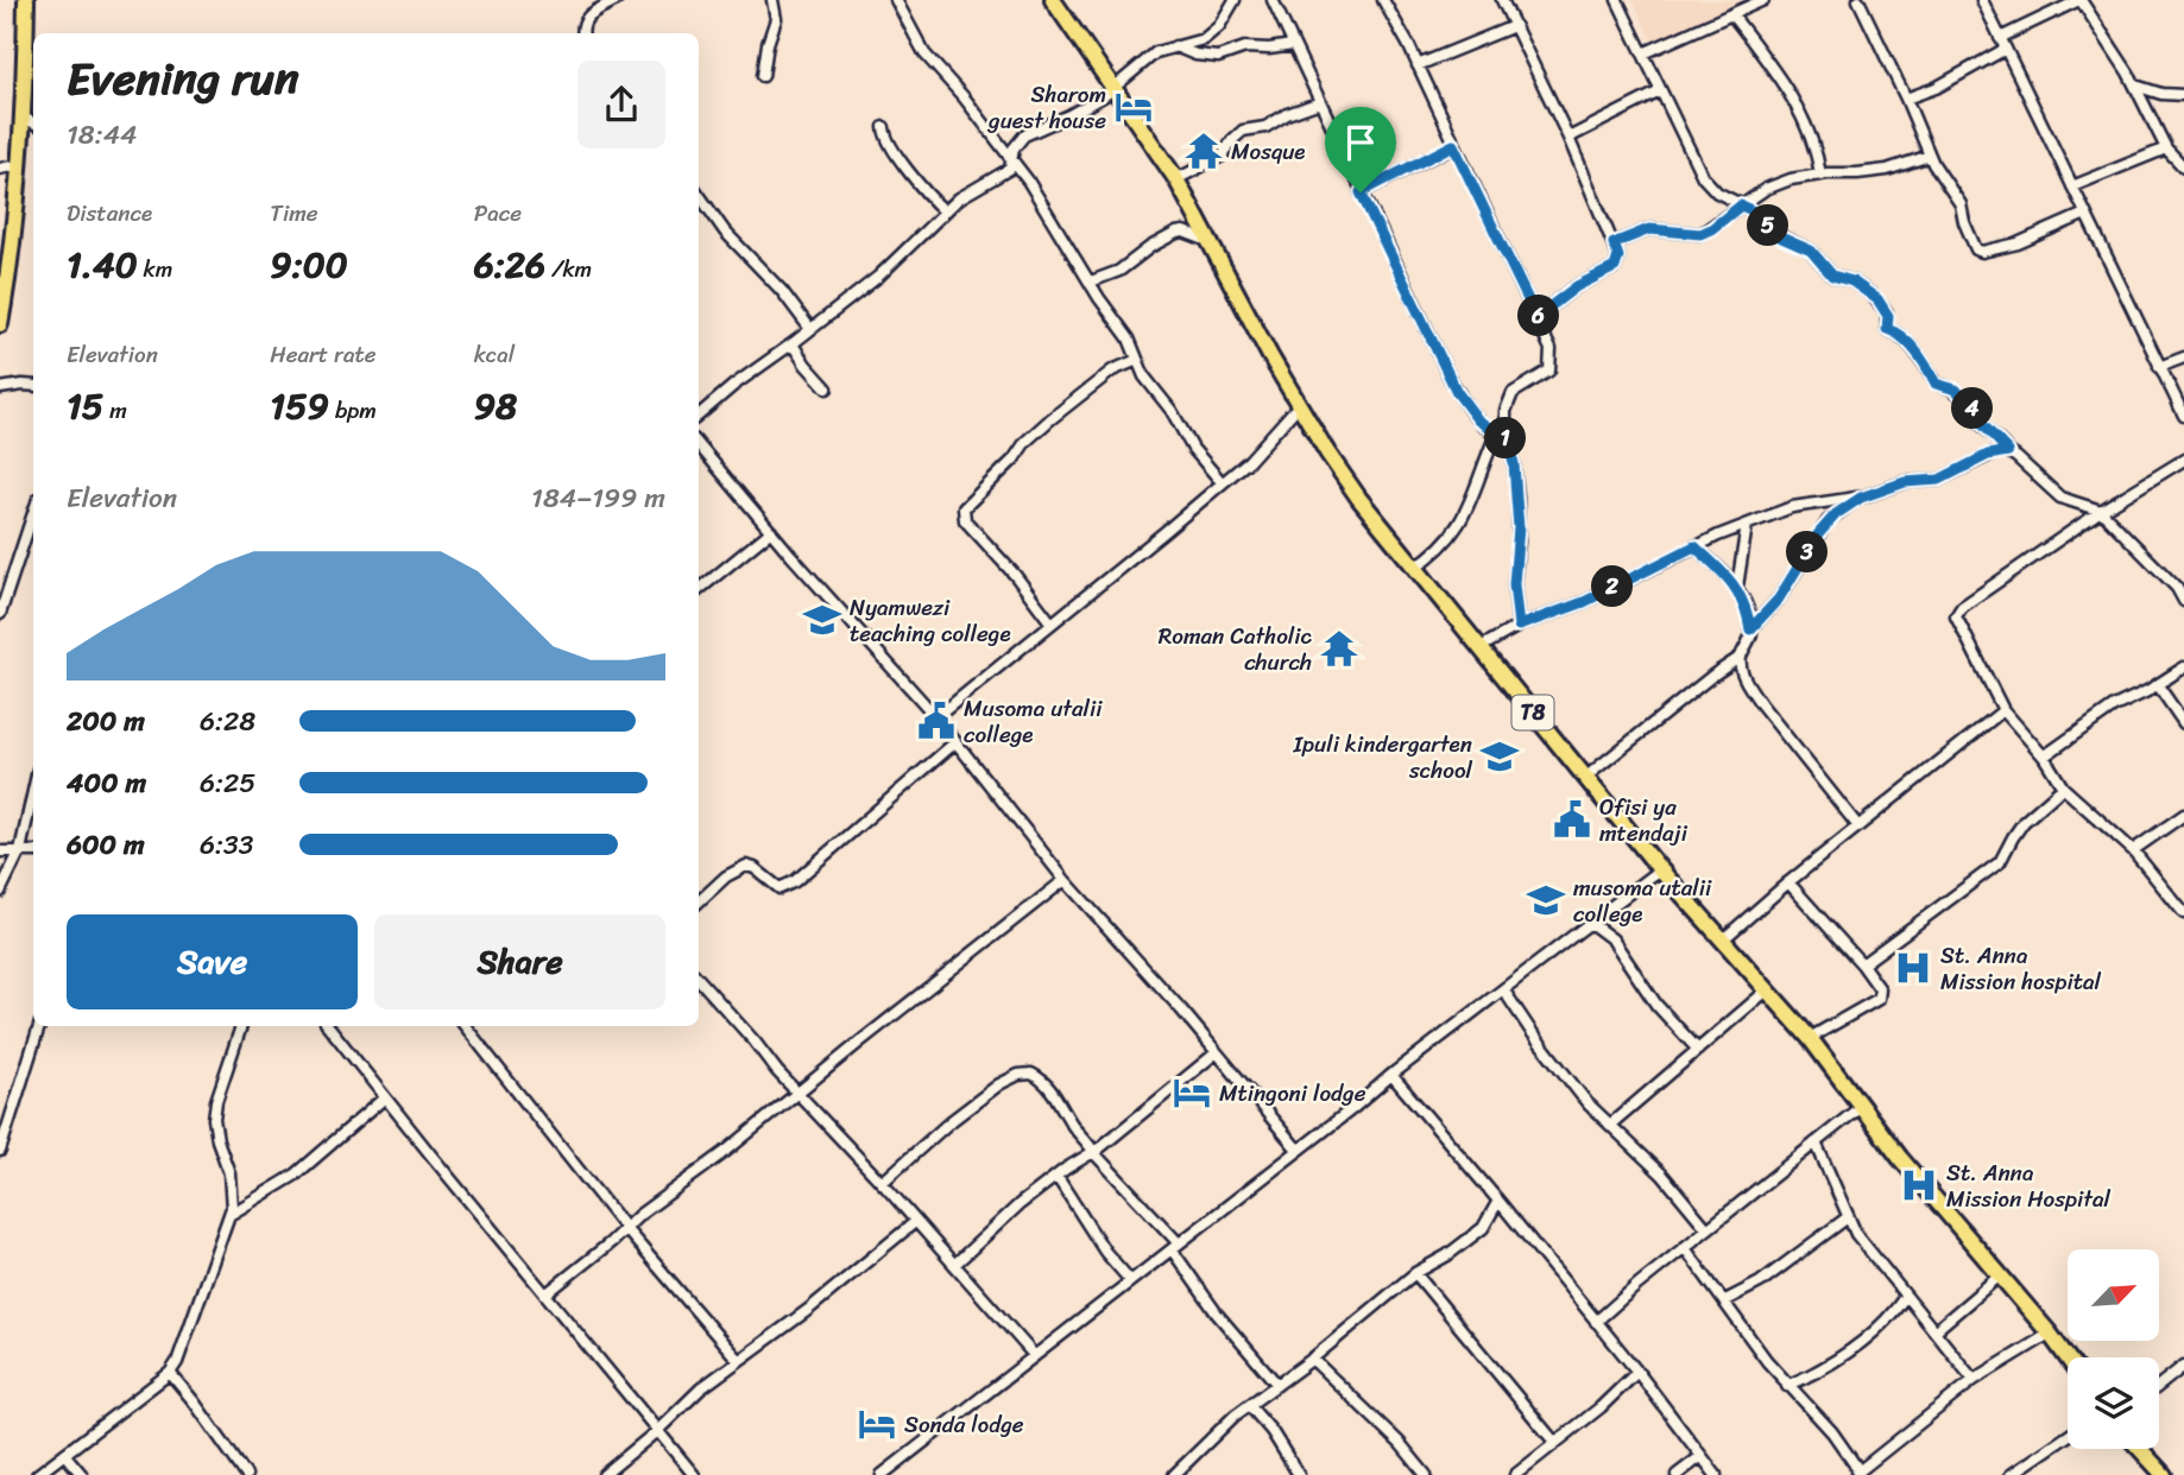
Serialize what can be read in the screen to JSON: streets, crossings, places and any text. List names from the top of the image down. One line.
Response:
{"streets":{"highway":["T8"]},"places":{"hotel":["Sharom guest house","Mtingoni lodge","Sonda lodge"],"temple":["Mosque","Roman Catholic church"],"school or university":["Nyamwezi teaching college","Ipuli kindergarten school","musoma utalii college"],"public building":["Musoma utalii college","Ofisi ya mtendaji"],"hospital":["St. Anna Mission hospital","St. Anna Mission Hospital"]},"north":"top right","page":{"heading":["Evening run","18:44"],"stats":[["Distance","1.40 km"],["Time","9:00"],["Pace","6:26 /km"],["Elevation","15 m"],["Heart rate","159 bpm"],["kcal","98"]],"pins":["5","6","4","1","3","2"],"chart":["Elevation","184–199 m"],"list":[{"name":"200 m","note":"6:28"},{"name":"400 m","note":"6:25"},{"name":"600 m","note":"6:33"}],"buttons":["Save","Share"]}}
